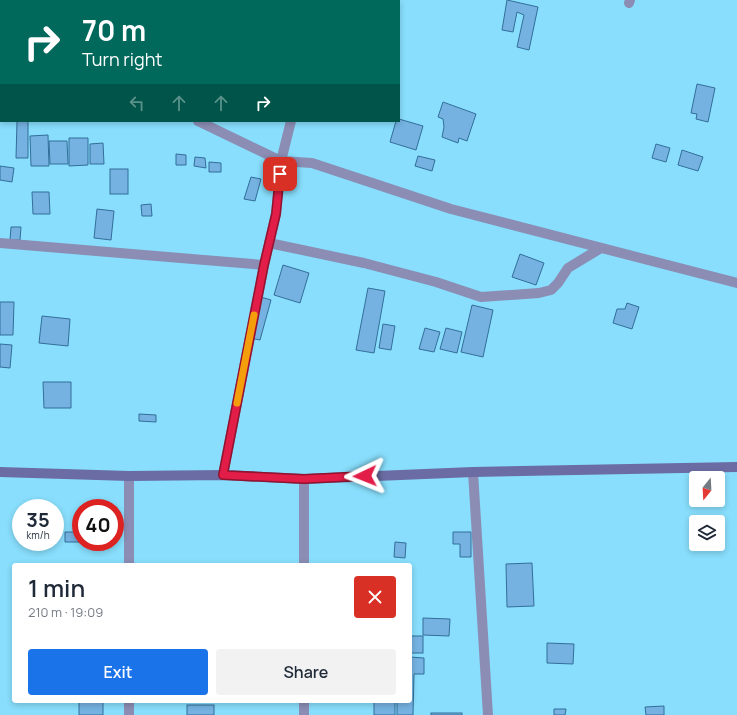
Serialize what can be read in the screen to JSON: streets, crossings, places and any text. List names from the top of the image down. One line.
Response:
{"north":"bottom","page":{"turn":["70 m","Turn right"],"speed":"35 km/h","limit":"40","heading":["1 min","210 m · 19:09"],"buttons":["Exit","Share"]}}
